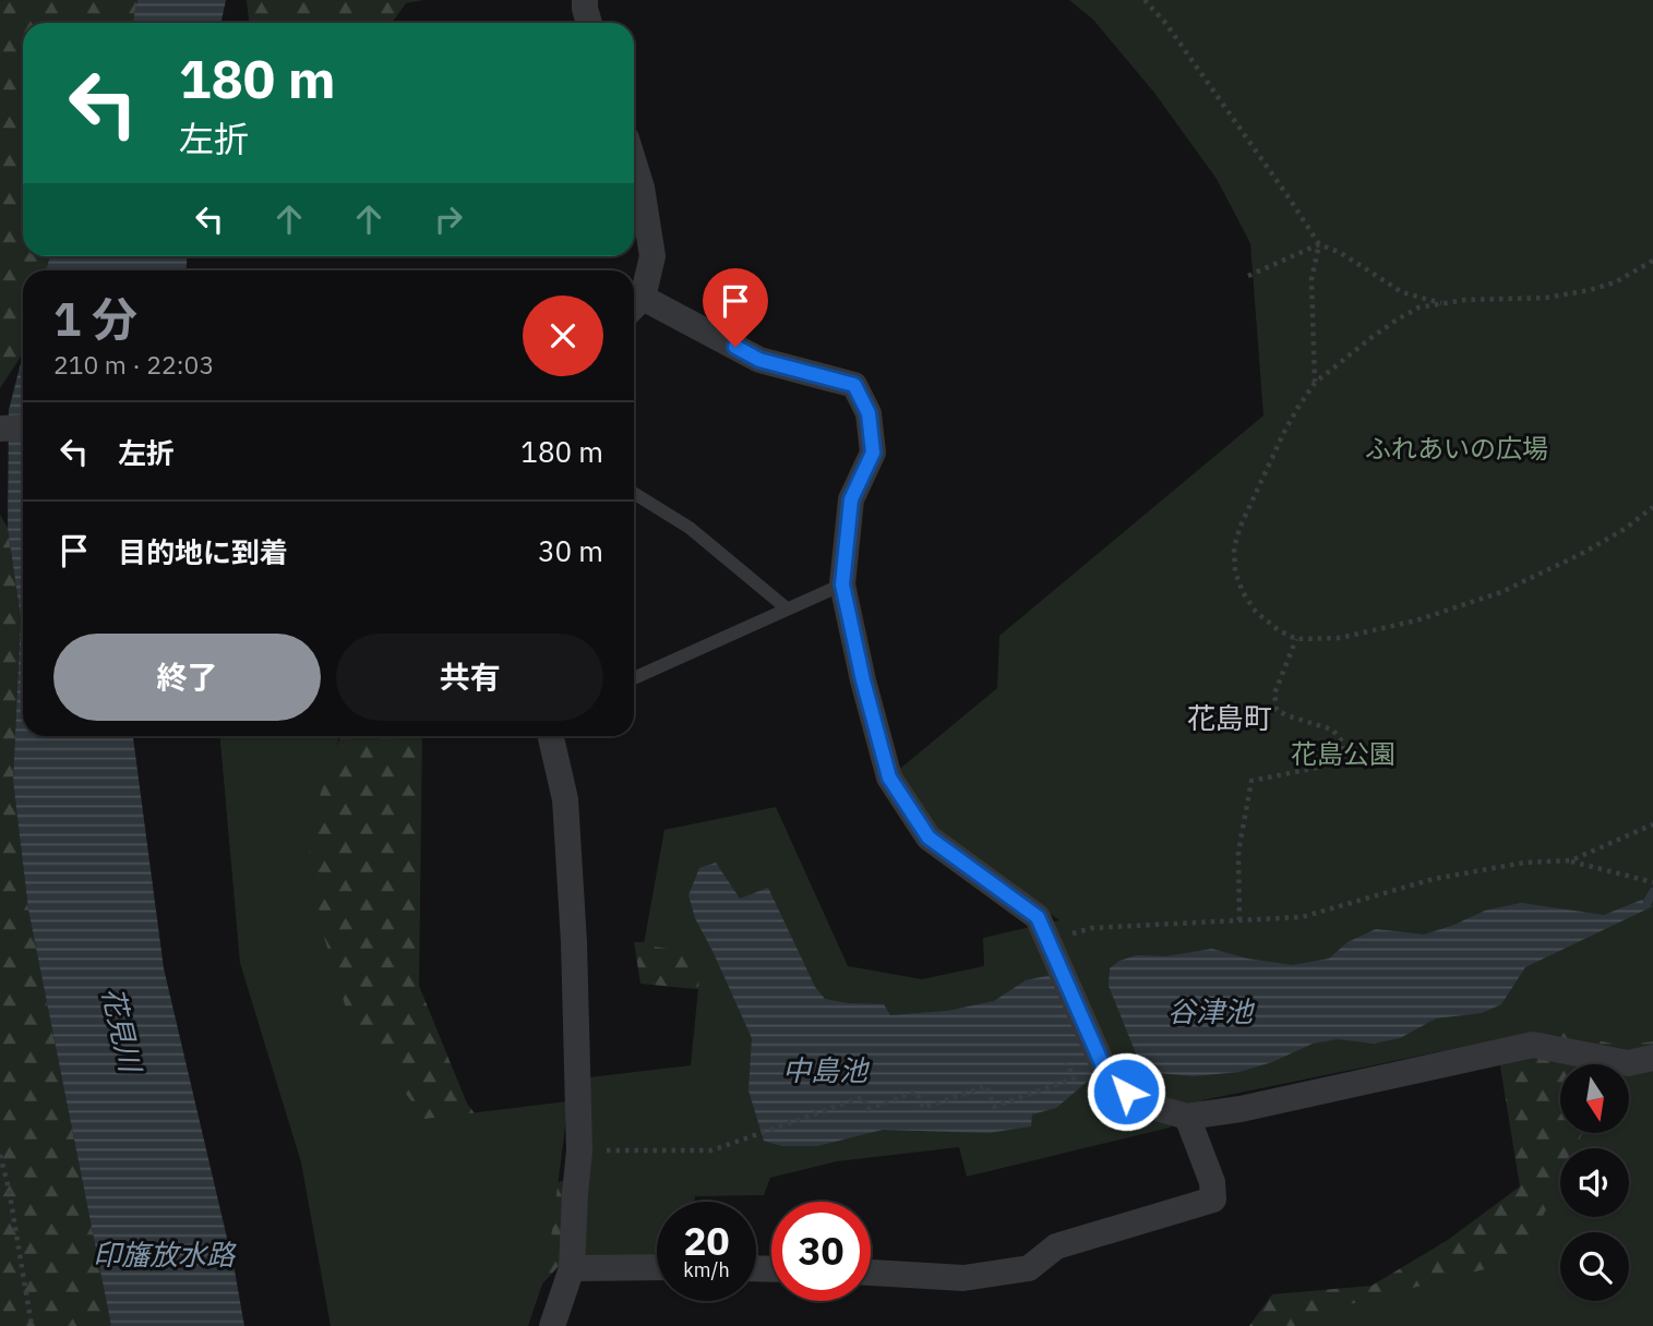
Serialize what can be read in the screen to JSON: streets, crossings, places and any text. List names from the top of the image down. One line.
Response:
{"districts":["花島町"],"water":["谷津池","花見川","中島池","印旛放水路"],"parks":["ふれあいの広場","花島公園"],"north":"bottom","page":{"turn":["180 m","左折"],"heading":["1 分","210 m · 22:03"],"list":[{"name":"左折","value":"180 m"},{"name":"目的地に到着","value":"30 m"}],"buttons":["終了","共有"],"speed":"20 km/h","limit":"30"}}
